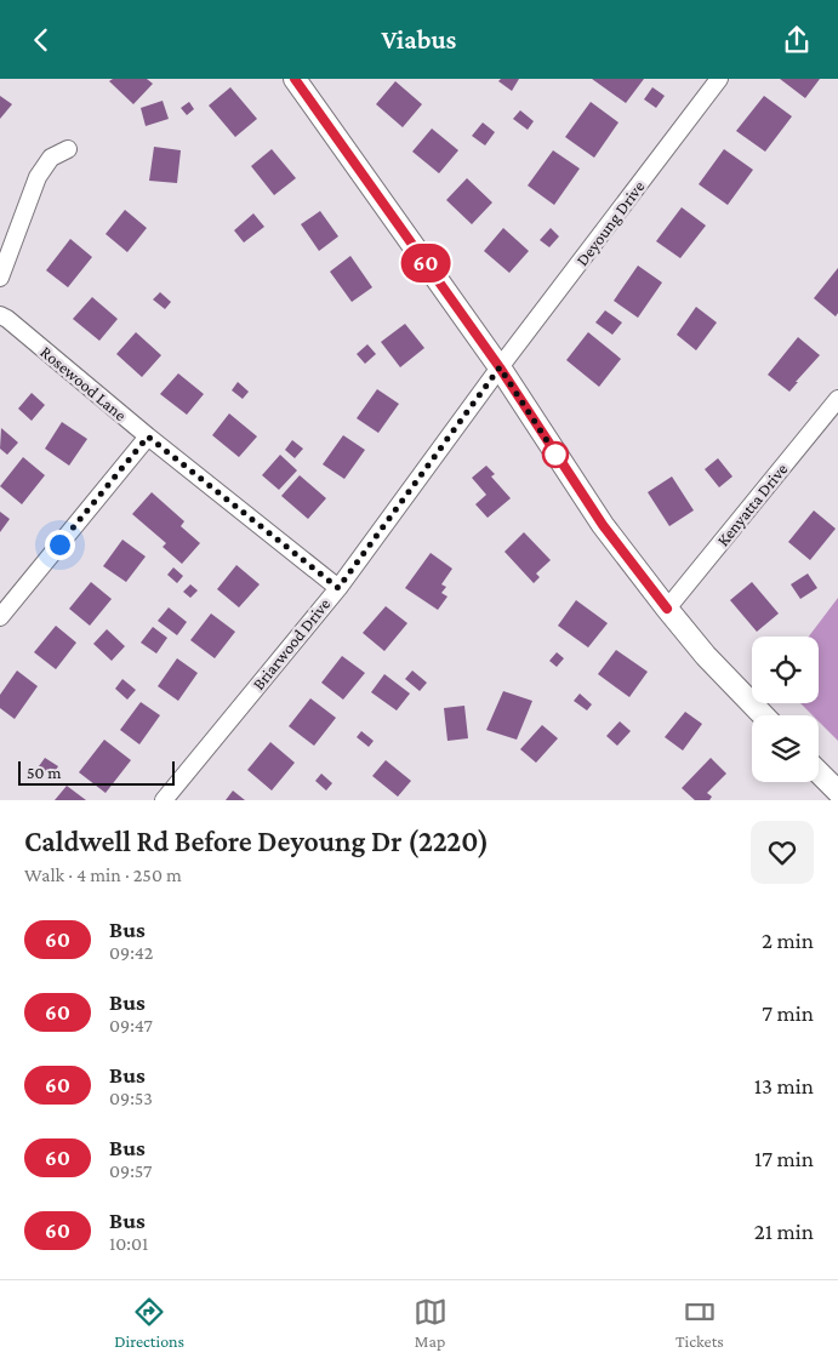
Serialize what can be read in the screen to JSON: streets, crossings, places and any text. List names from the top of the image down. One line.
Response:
{"streets":{"street":["Deyoung Drive","Rosewood Lane","Kenyatta Drive","Briarwood Drive"]},"crossings":[["Deyoung Drive","Briarwood Drive"],["Rosewood Lane","Briarwood Drive"]],"lines":["bus line 60"],"scale_bar":"50 m","page":{"header":"Viabus","on_map":"60","scale":"50 m","heading":["Caldwell Rd Before Deyoung Dr (2220)","Walk · 4 min · 250 m"],"list":[{"mark":"60","name":"Bus","note":"09:42","value":"2 min"},{"mark":"60","name":"Bus","note":"09:47","value":"7 min"},{"mark":"60","name":"Bus","note":"09:53","value":"13 min"},{"mark":"60","name":"Bus","note":"09:57","value":"17 min"},{"mark":"60","name":"Bus","note":"10:01","value":"21 min"}],"tabs":["Directions","Map","Tickets"]}}
